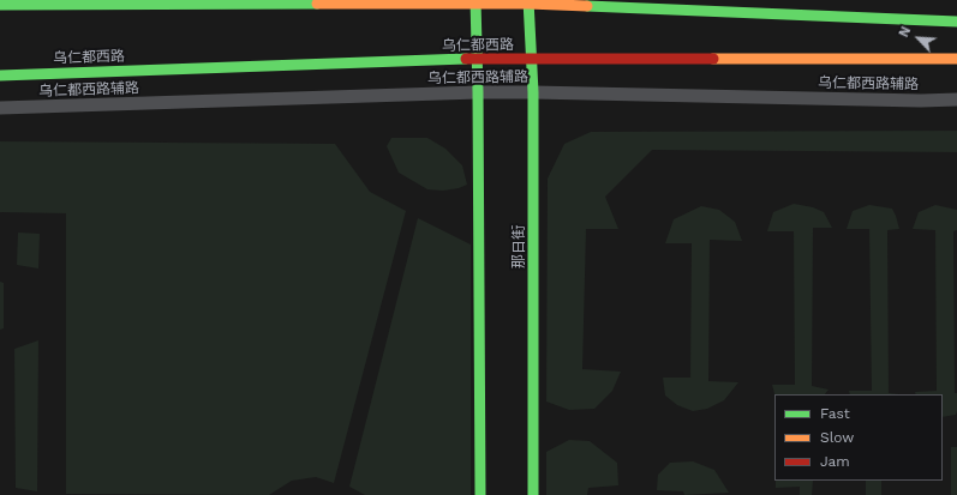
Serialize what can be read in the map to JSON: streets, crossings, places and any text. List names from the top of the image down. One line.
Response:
{"streets":{"main road":["乌仁都西路","那日街"],"lane":["乌仁都西路辅路"]},"crossings":[["乌仁都西路","那日街"],["乌仁都西路辅路","那日街"]],"legend":["Fast","Slow","Jam"],"north":"top left"}
